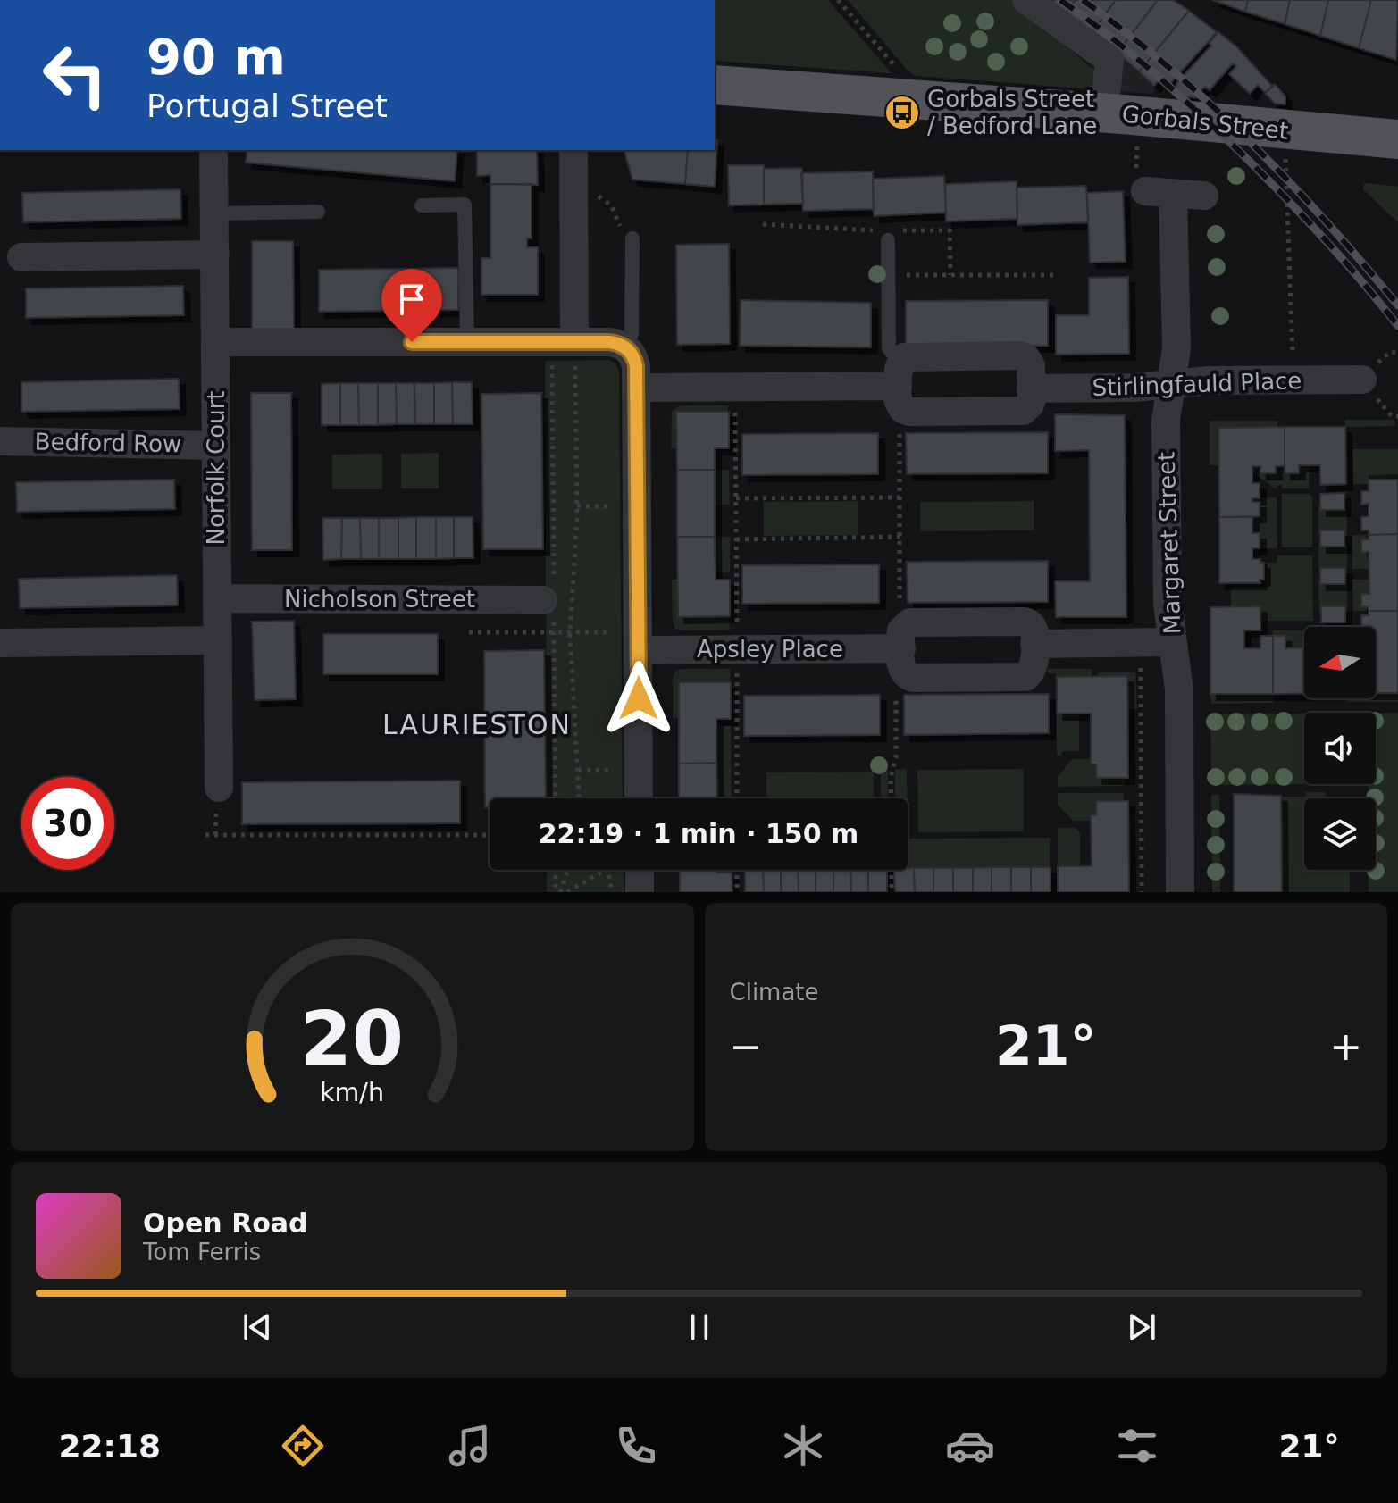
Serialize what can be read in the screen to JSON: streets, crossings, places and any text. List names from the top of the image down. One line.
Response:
{"streets":{"main road":["Gorbals Street"],"street":["Stirlingfauld Place","Bedford Row","Norfolk Court","Margaret Street","Nicholson Street","Apsley Place"]},"crossings":[["Stirlingfauld Place","Margaret Street"],["Bedford Row","Norfolk Court"],["Norfolk Court","Nicholson Street"]],"districts":["LAURIESTON"],"places":{"bus stop":["Gorbals Street / Bedford Lane"]},"north":"left","page":{"turn":["90 m","Portugal Street"],"limit":"30","trip":"22:19 · 1 min · 150 m","tile":"Climate","heat":["−","21°","+"],"song":["Open Road","Tom Ferris"],"tabs":["22:18","21°"],"gauge":["20","km/h"]}}
